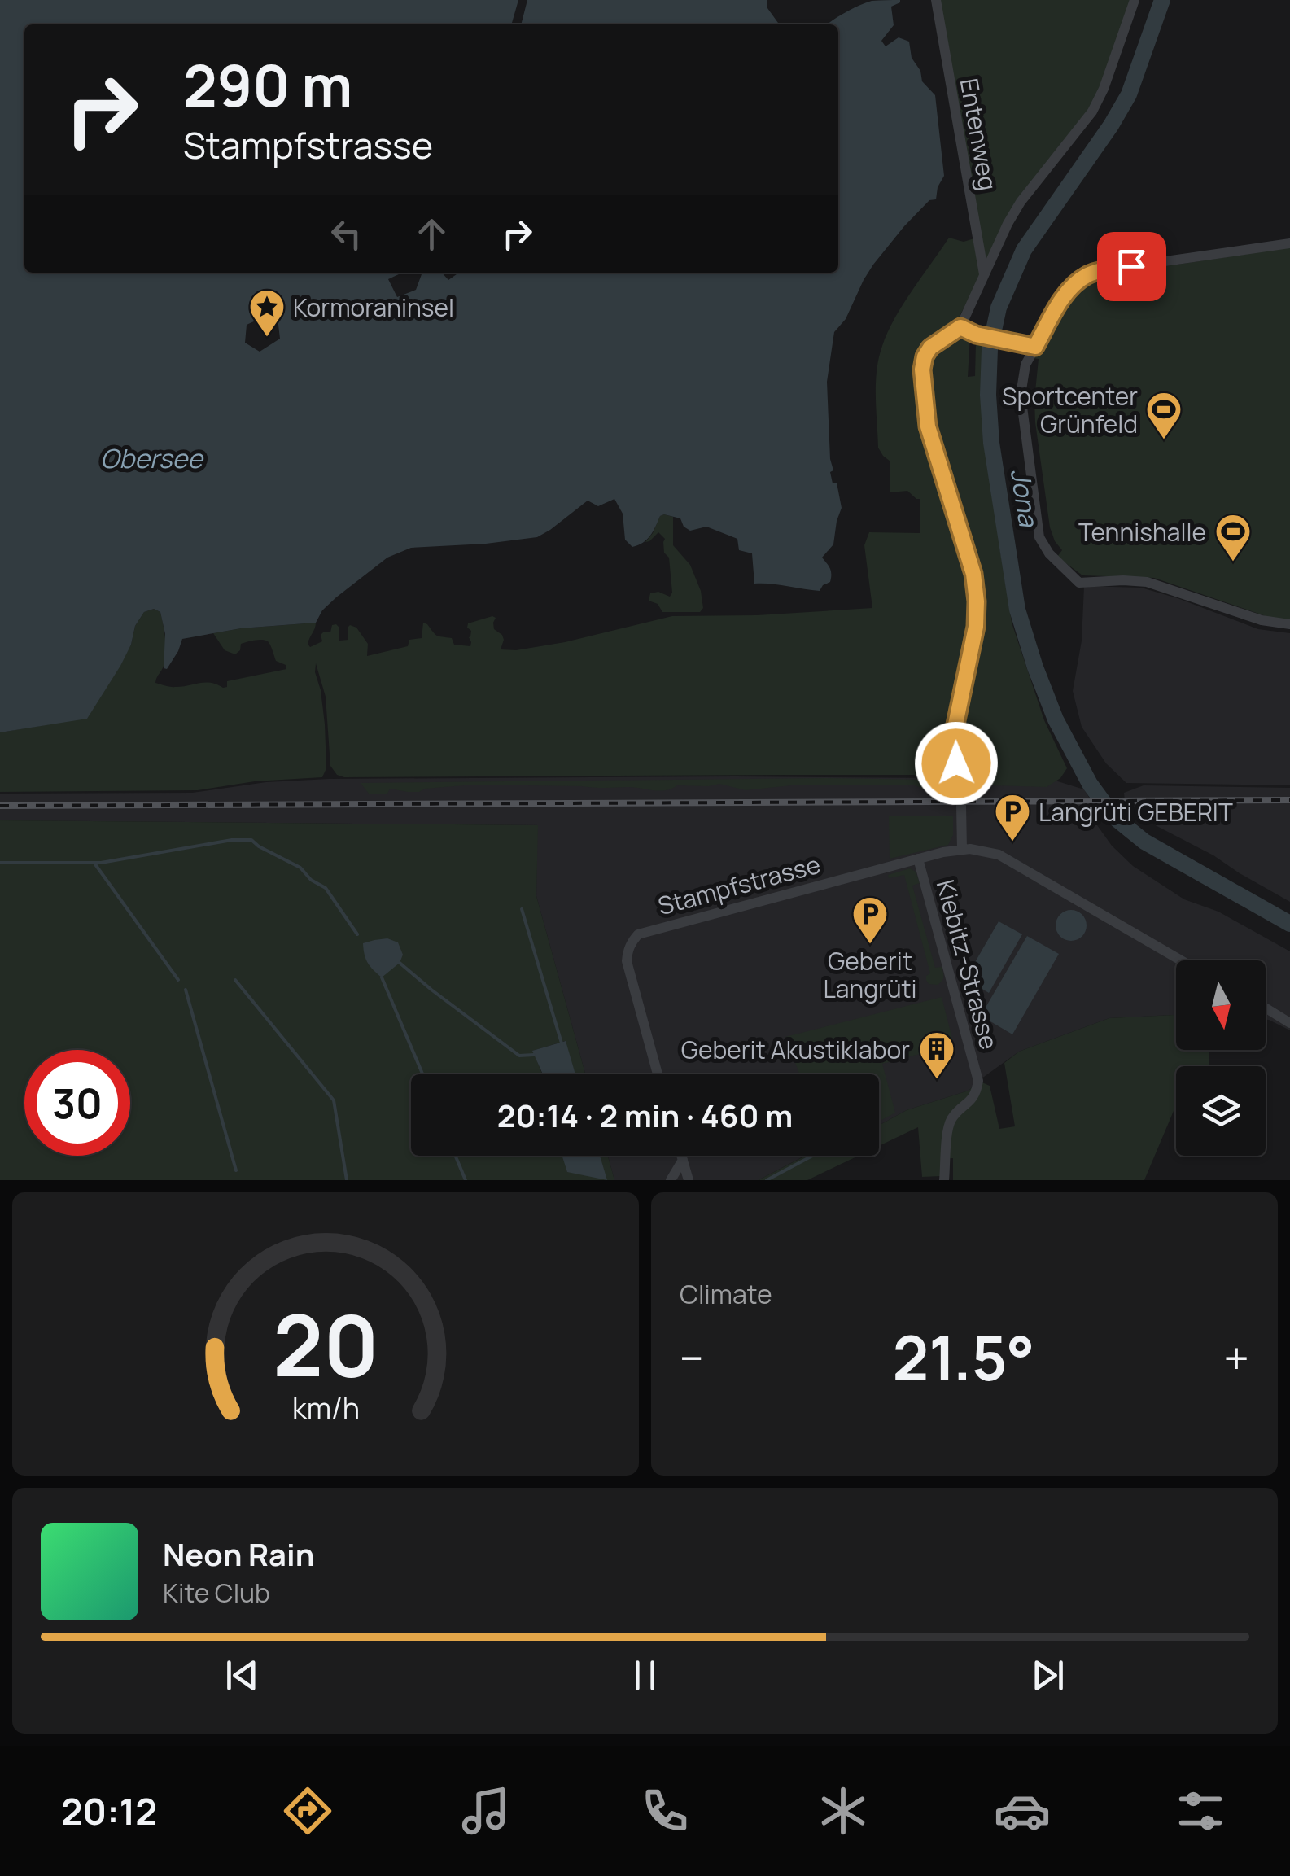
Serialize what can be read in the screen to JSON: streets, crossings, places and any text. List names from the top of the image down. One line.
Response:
{"streets":{"street":["Entenweg","Stampfstrasse","Kiebitz-Strasse"]},"crossings":[["Stampfstrasse","Kiebitz-Strasse"]],"water":["Obersee","Jona"],"places":{"place":["Kormoraninsel"],"sports":["Sportcenter Grünfeld","Tennishalle"],"parking":["Langrüti GEBERIT","Geberit Langrüti"],"building":["Geberit Akustiklabor"]},"north":"bottom","page":{"turn":["290 m","Stampfstrasse"],"limit":"30","trip":"20:14 · 2 min · 460 m","tile":"Climate","heat":["−","21.5°","+"],"song":["Neon Rain","Kite Club"],"tabs":"20:12","gauge":["20","km/h"]}}
